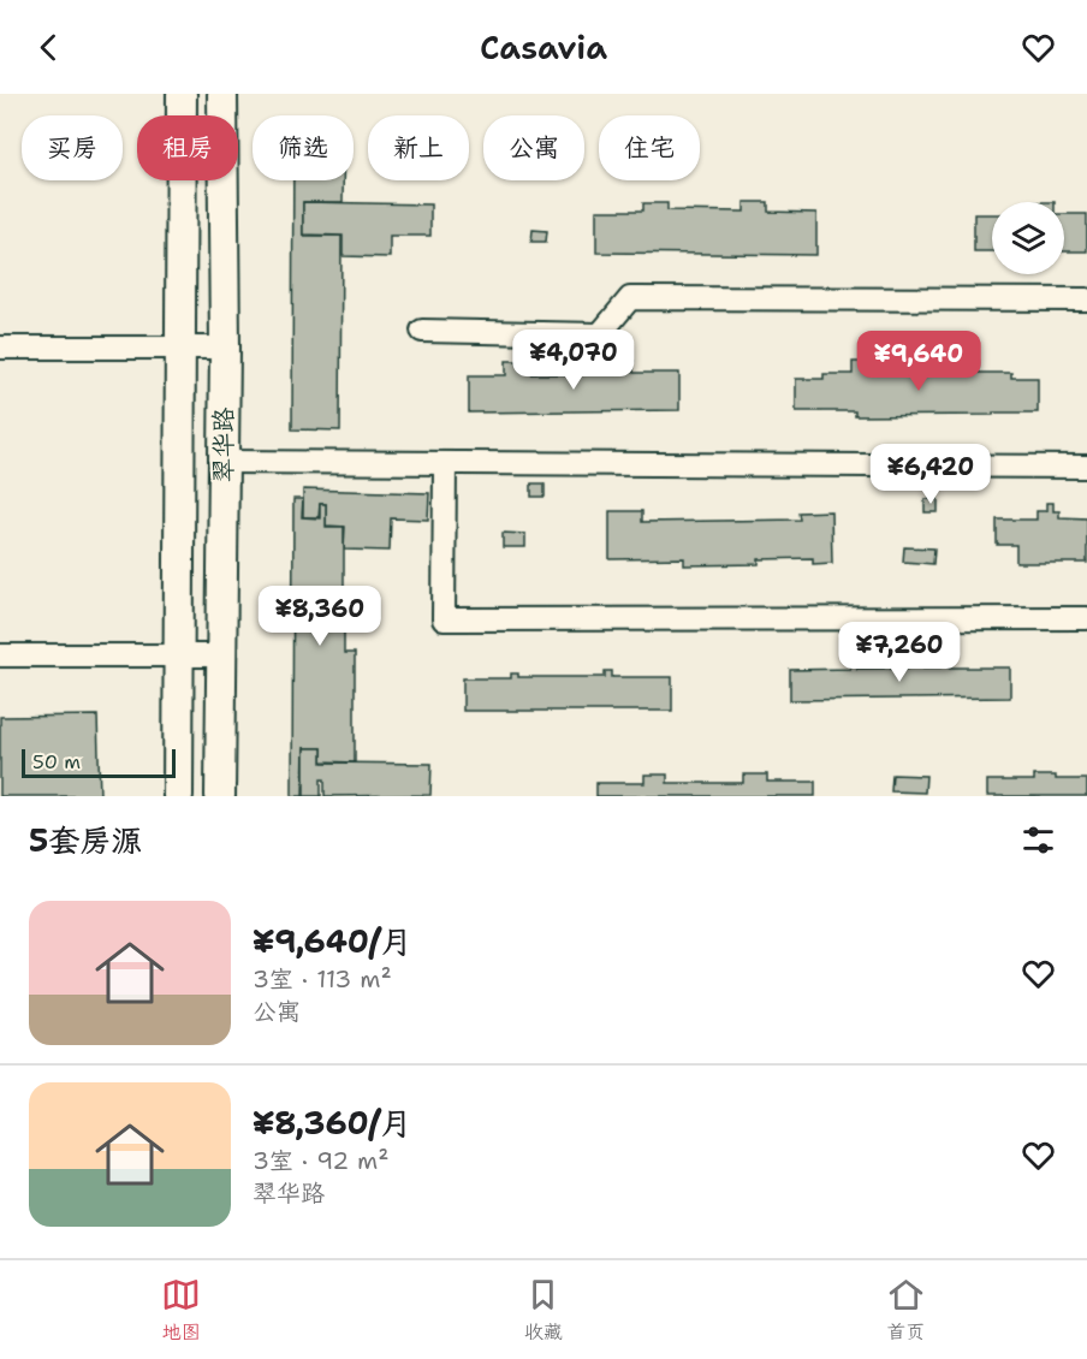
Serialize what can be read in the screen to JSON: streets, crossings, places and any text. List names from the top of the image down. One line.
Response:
{"streets":{"main road":["翠华路"]},"scale_bar":"50 m","page":{"header":"Casavia","chip":["买房","租房","筛选","新上","公寓","住宅"],"price":["¥4,070","¥9,640","¥6,420","¥8,360","¥7,260"],"scale":"50 m","heading":"5套房源","list":[{"name":"¥9,640/月","note":"3室 · 113 m² · 公寓"},{"name":"¥8,360/月","note":"3室 · 92 m² · 翠华路"}],"tabs":["地图","收藏","首页"]}}
